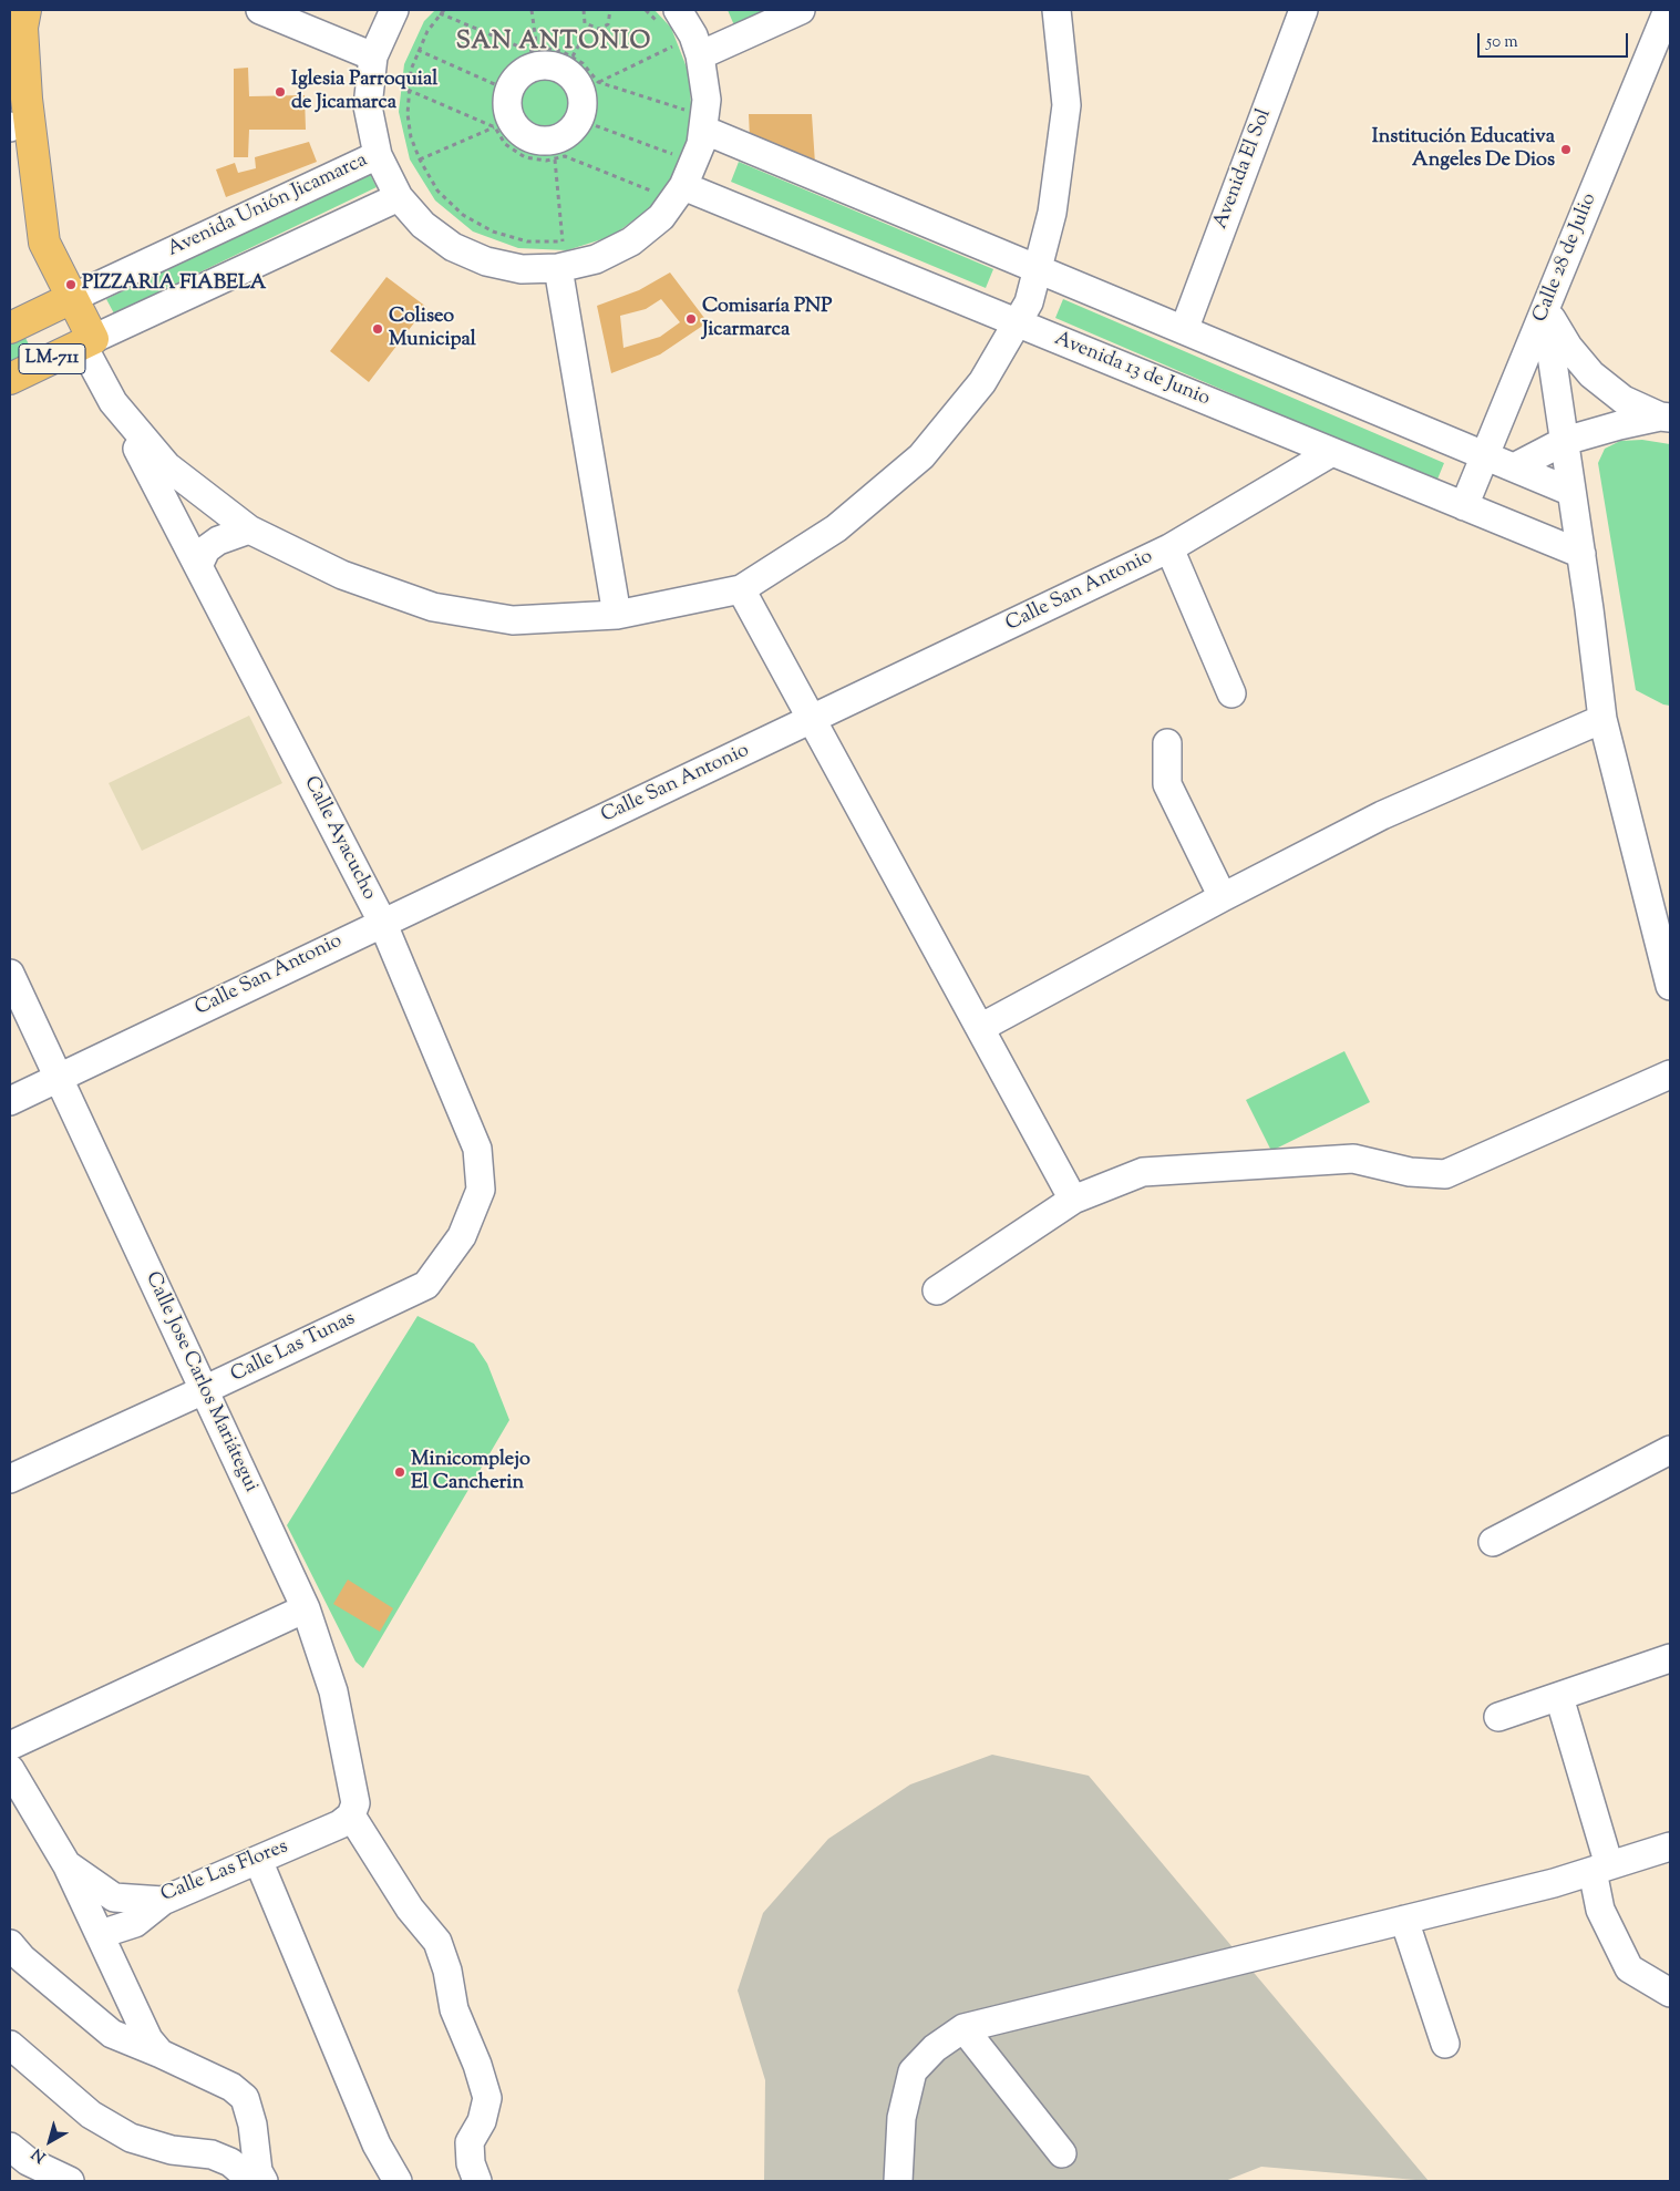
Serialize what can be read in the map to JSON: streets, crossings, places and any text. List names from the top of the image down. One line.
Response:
{"streets":{"main road":["Avenida Unión Jicamarca","LM-711"],"street":["Avenida El Sol","Calle 28 de Julio","Avenida 13 de Junio","Calle San Antonio","Calle Ayacucho","Calle Las Tunas","Calle Jose Carlos Mariátegui","Calle Las Flores"]},"crossings":[["Avenida Unión Jicamarca","LM-711"],["Calle 28 de Julio","Avenida 13 de Junio"],["Avenida 13 de Junio","Calle San Antonio"],["Calle San Antonio","Calle Ayacucho"],["Calle San Antonio","Calle Jose Carlos Mariátegui"],["Calle Ayacucho","Calle Las Tunas"],["Calle Las Tunas","Calle Jose Carlos Mariátegui"],["Calle Jose Carlos Mariátegui","Calle Las Flores"]],"districts":["SAN ANTONIO"],"places":["Iglesia Parroquial de Jicamarca","Institución Educativa Angeles De Dios","PIZZARIA FIABELA","Comisaría PNP Jicarmarca","Coliseo Municipal","Minicomplejo El Cancherin"],"scale_bar":"50 m","north":"bottom left"}
